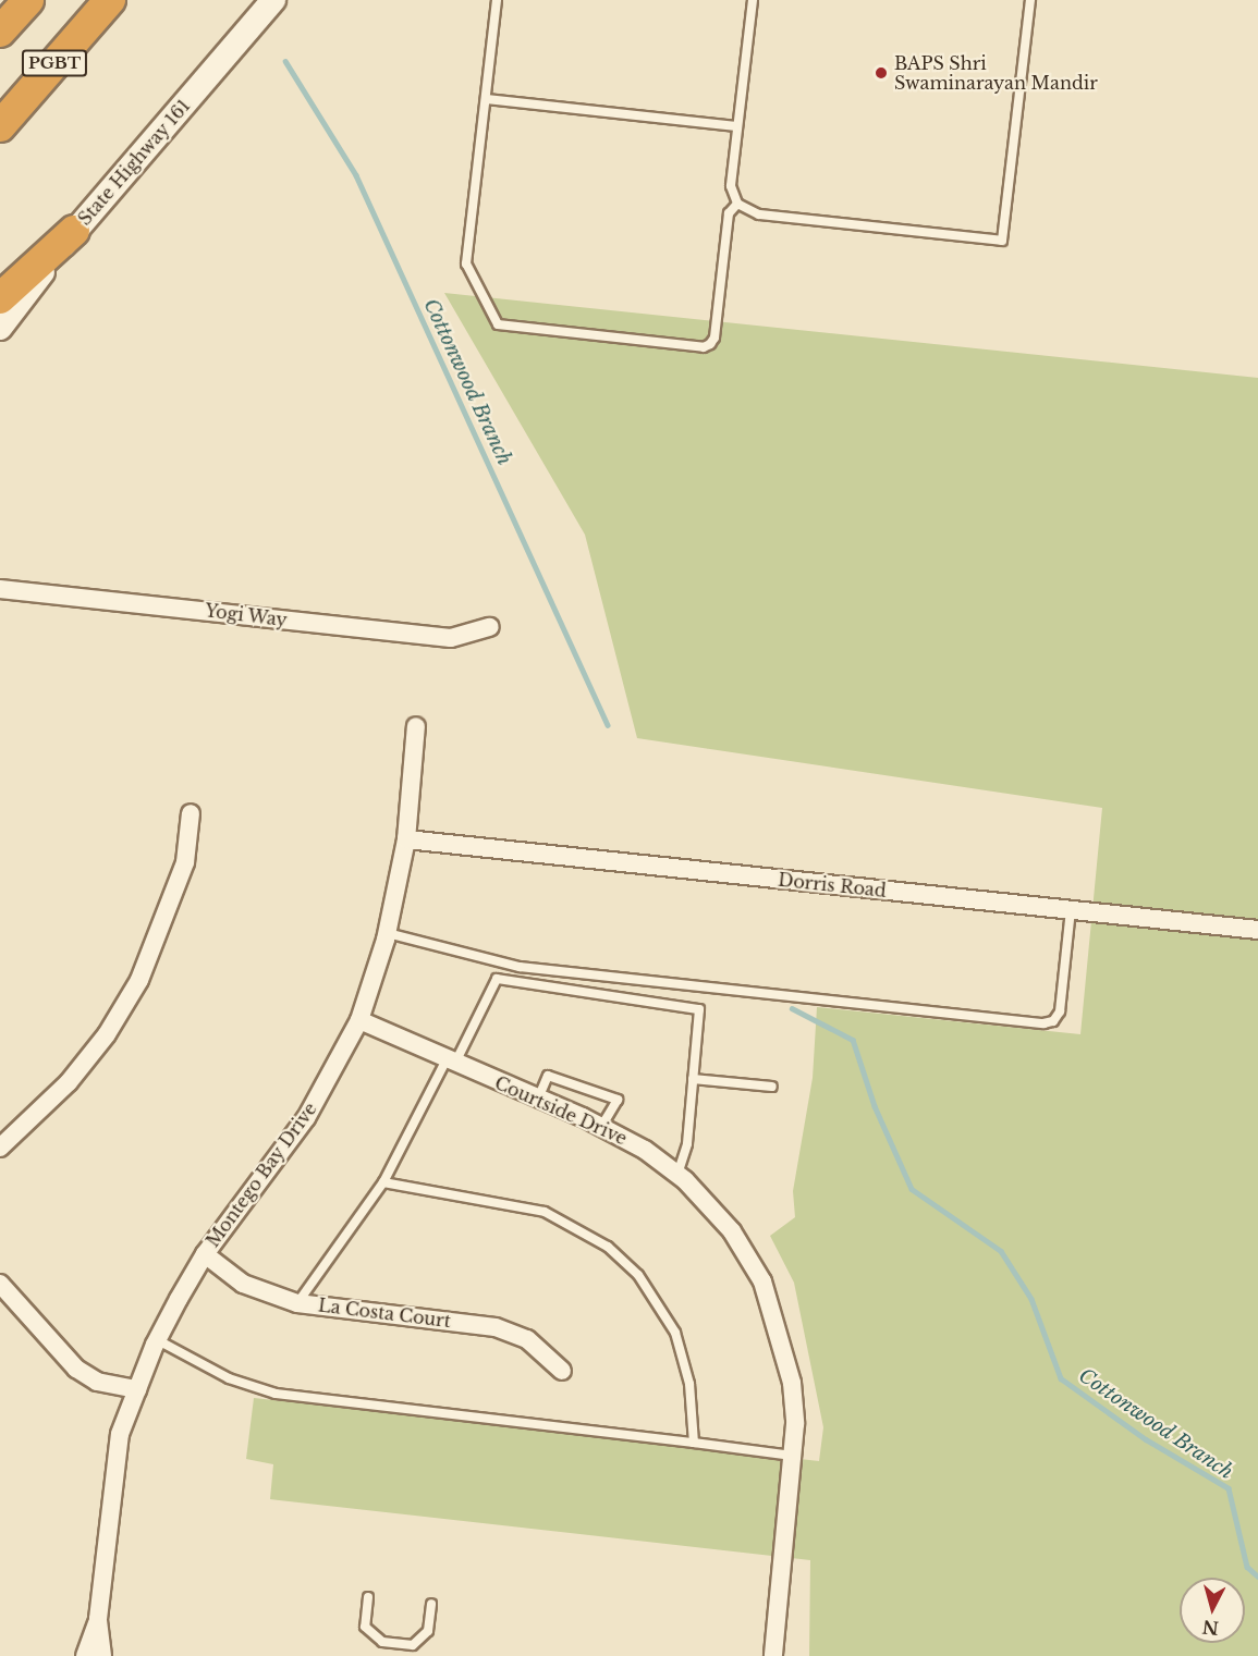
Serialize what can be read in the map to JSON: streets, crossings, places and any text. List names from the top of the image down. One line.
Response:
{"streets":{"highway":["PGBT"],"main road":["State Highway 161"],"street":["Yogi Way","Dorris Road","Courtside Drive","Montego Bay Drive","La Costa Court"]},"crossings":[["Dorris Road","Montego Bay Drive"],["Courtside Drive","Montego Bay Drive"],["Montego Bay Drive","La Costa Court"]],"water":["Cottonwood Branch"],"places":["BAPS Shri Swaminarayan Mandir"],"north":"bottom"}
